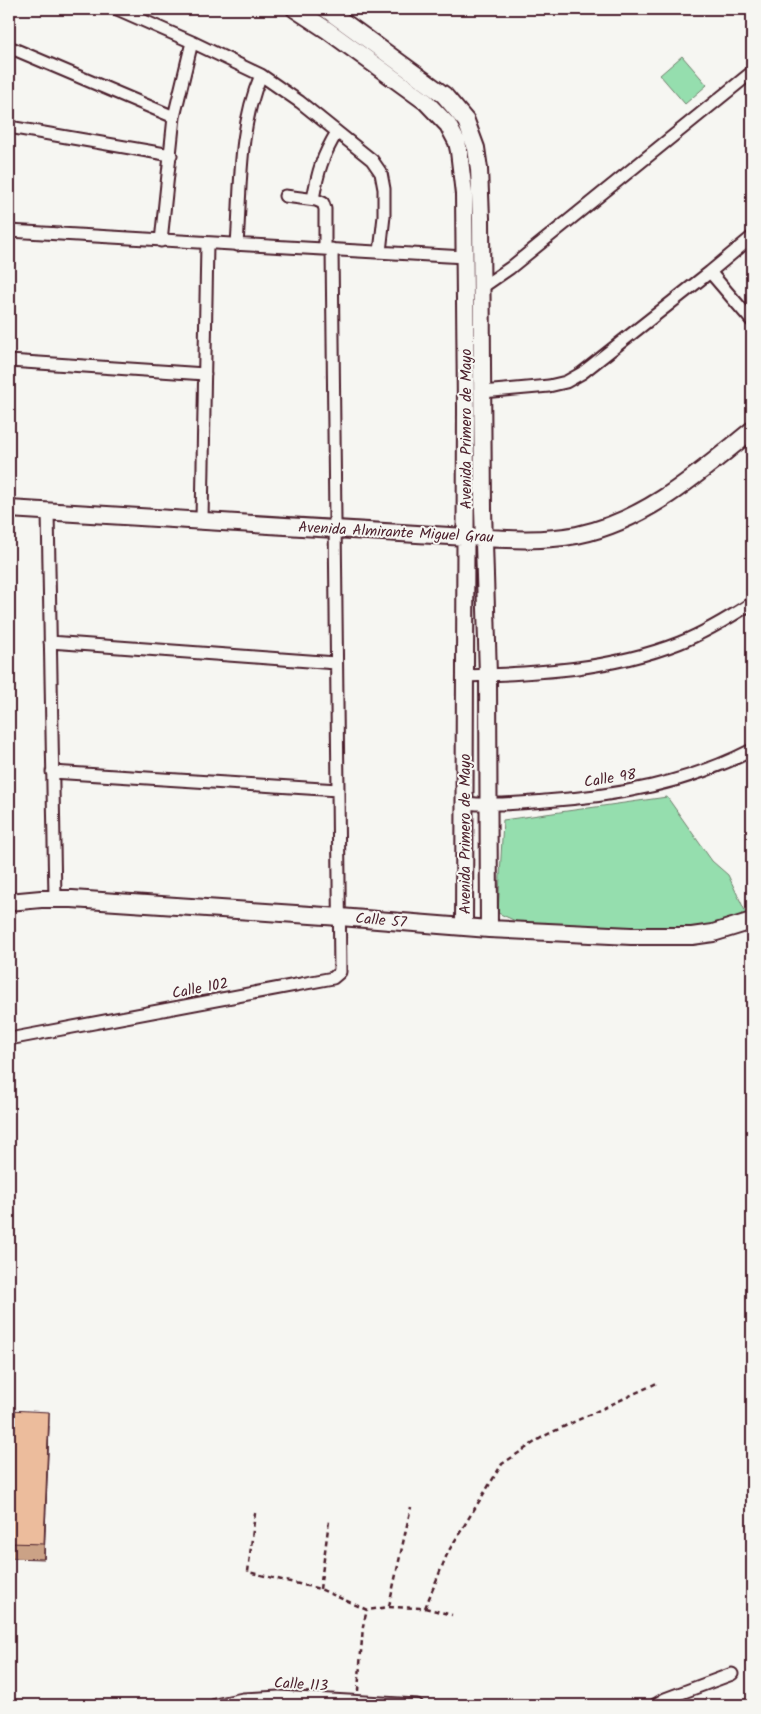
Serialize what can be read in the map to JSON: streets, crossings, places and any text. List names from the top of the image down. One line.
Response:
{"streets":{"street":["Avenida Primero de Mayo","Avenida Almirante Miguel Grau","Calle 98","Calle 57","Calle 102","Calle 113"]},"crossings":[["Avenida Primero de Mayo","Avenida Almirante Miguel Grau"],["Avenida Primero de Mayo","Calle 98"],["Avenida Primero de Mayo","Calle 57"],["Avenida Almirante Miguel Grau","Calle 102"],["Calle 57","Calle 102"]]}
